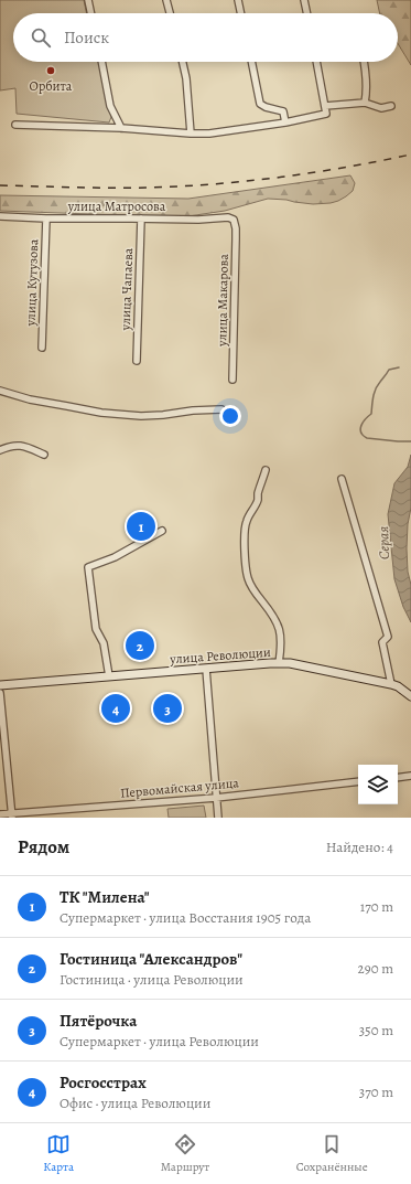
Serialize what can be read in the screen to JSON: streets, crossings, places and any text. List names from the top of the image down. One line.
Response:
{"streets":{"main road":["улица Революции"],"street":["улица Матросова","улица Кутузова","улица Чапаева","улица Макарова","Первомайская улица"]},"crossings":[["улица Матросова","улица Кутузова"],["улица Матросова","улица Чапаева"],["улица Матросова","улица Макарова"]],"water":["Серая"],"places":["Орбита"],"page":{"search":"Поиск","pins":["1","2","3","4"],"heading":["Рядом","Найдено: 4"],"list":[{"mark":"1","name":"ТК \"Милена\"","note":"Супермаркет · улица Восстания 1905 года","value":"170 m"},{"mark":"2","name":"Гостиница \"Александров\"","note":"Гостиница · улица Революции","value":"290 m"},{"mark":"3","name":"Пятёрочка","note":"Супермаркет · улица Революции","value":"350 m"},{"mark":"4","name":"Росгосстрах","note":"Офис · улица Революции","value":"370 m"}],"nav":["Карта","Маршрут","Сохранённые"]}}
